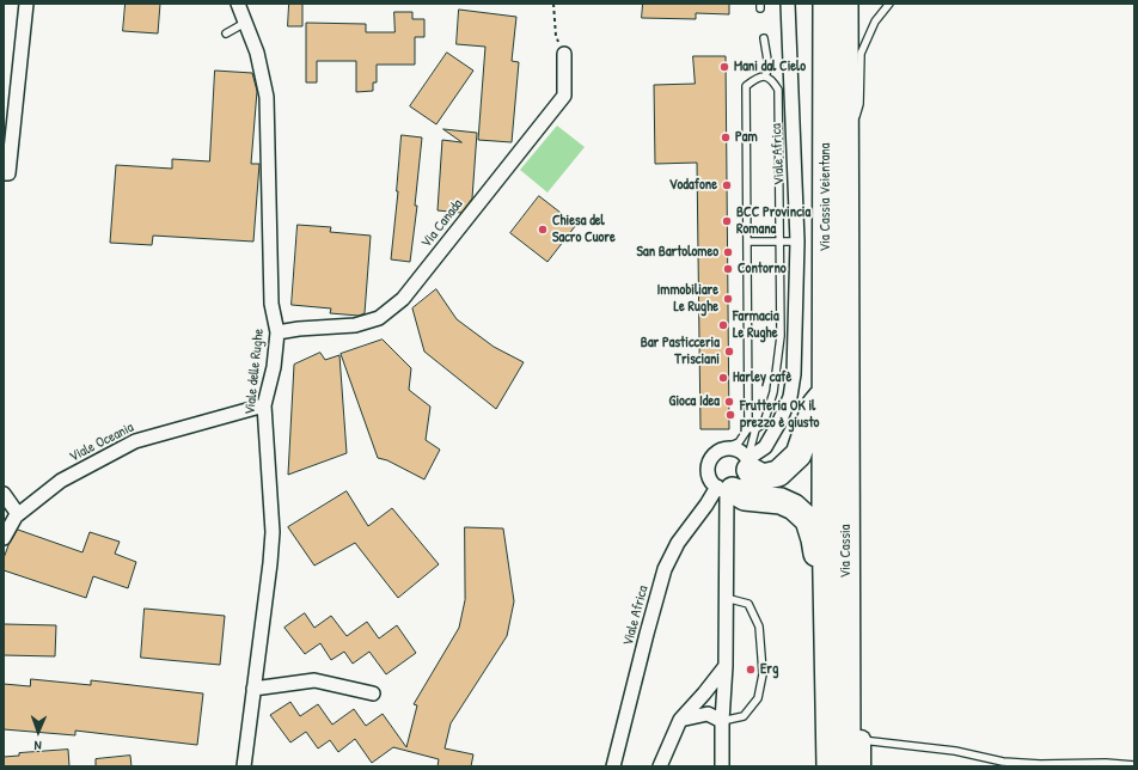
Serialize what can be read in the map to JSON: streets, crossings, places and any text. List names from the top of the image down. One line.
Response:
{"streets":{"highway":["Via Cassia Veientana","Via Cassia"],"street":["Viale Africa","Via Canada","Viale delle Rughe","Viale Oceania"]},"crossings":[["Via Cassia Veientana","Via Cassia"],["Via Canada","Viale delle Rughe"],["Viale delle Rughe","Viale Oceania"]],"places":["Mani dal Cielo","Pam","Vodafone","BCC Provincia Romana","Chiesa del Sacro Cuore","San Bartolomeo","Contorno","Immobiliare Le Rughe","Farmacia Le Rughe","Bar Pasticceria Trisciani","Harley cafè","Gioca Idea","Frutteria OK il prezzo è giusto","Erg"],"north":"bottom"}
